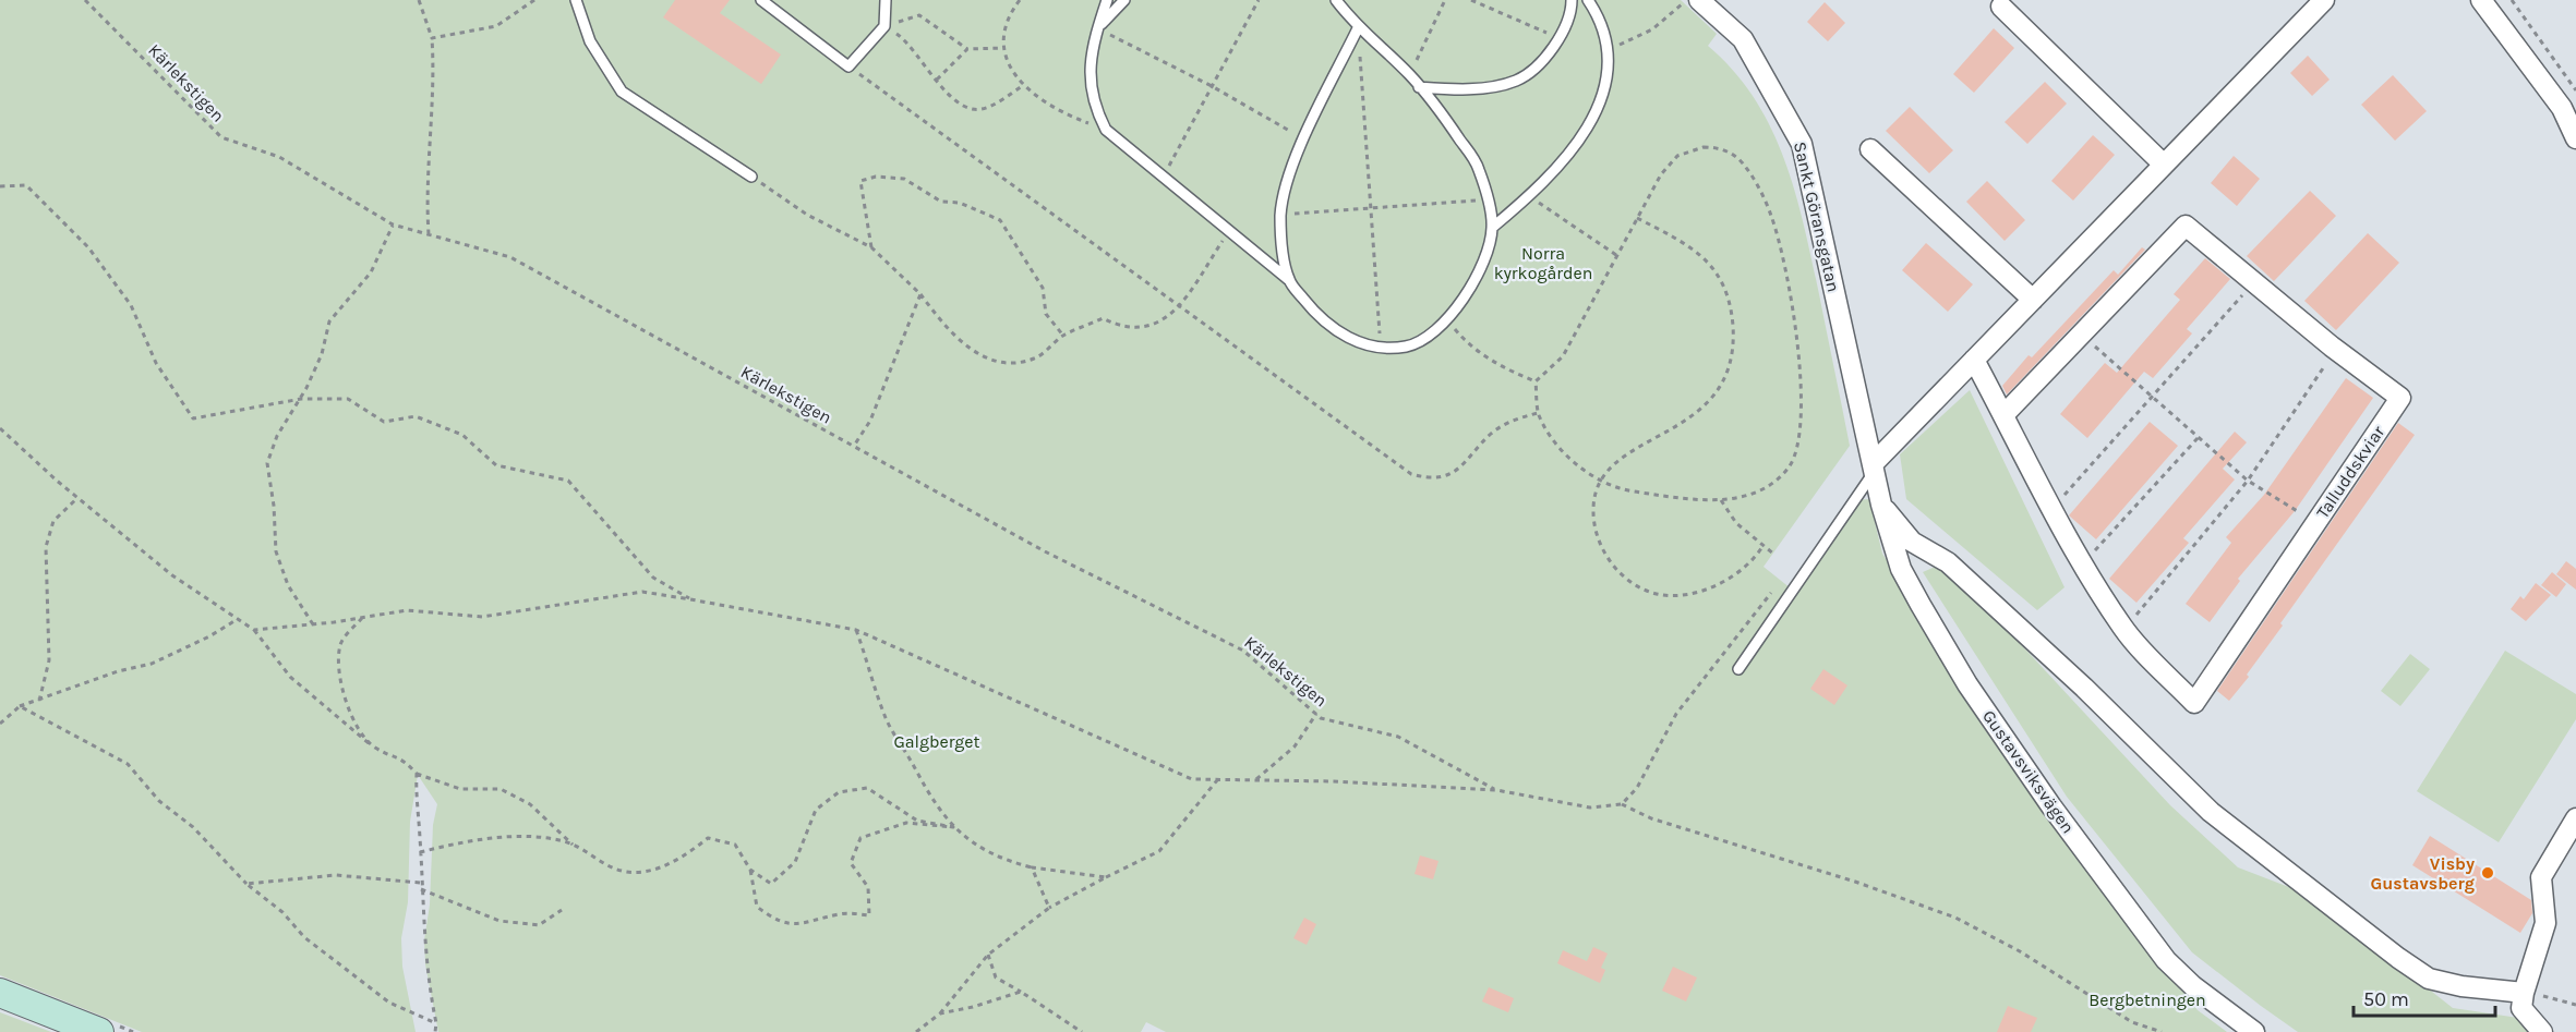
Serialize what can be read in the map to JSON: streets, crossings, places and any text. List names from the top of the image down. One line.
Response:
{"streets":{"street":["Sankt Göransgatan","Talluddskviar","Gustavsviksvägen"],"path":["Kärlekstigen"]},"crossings":[["Sankt Göransgatan","Gustavsviksvägen"]],"parks":["Norra kyrkogården","Galgberget","Bergbetningen"],"places":["Visby Gustavsberg"],"scale_bar":"50 m"}
